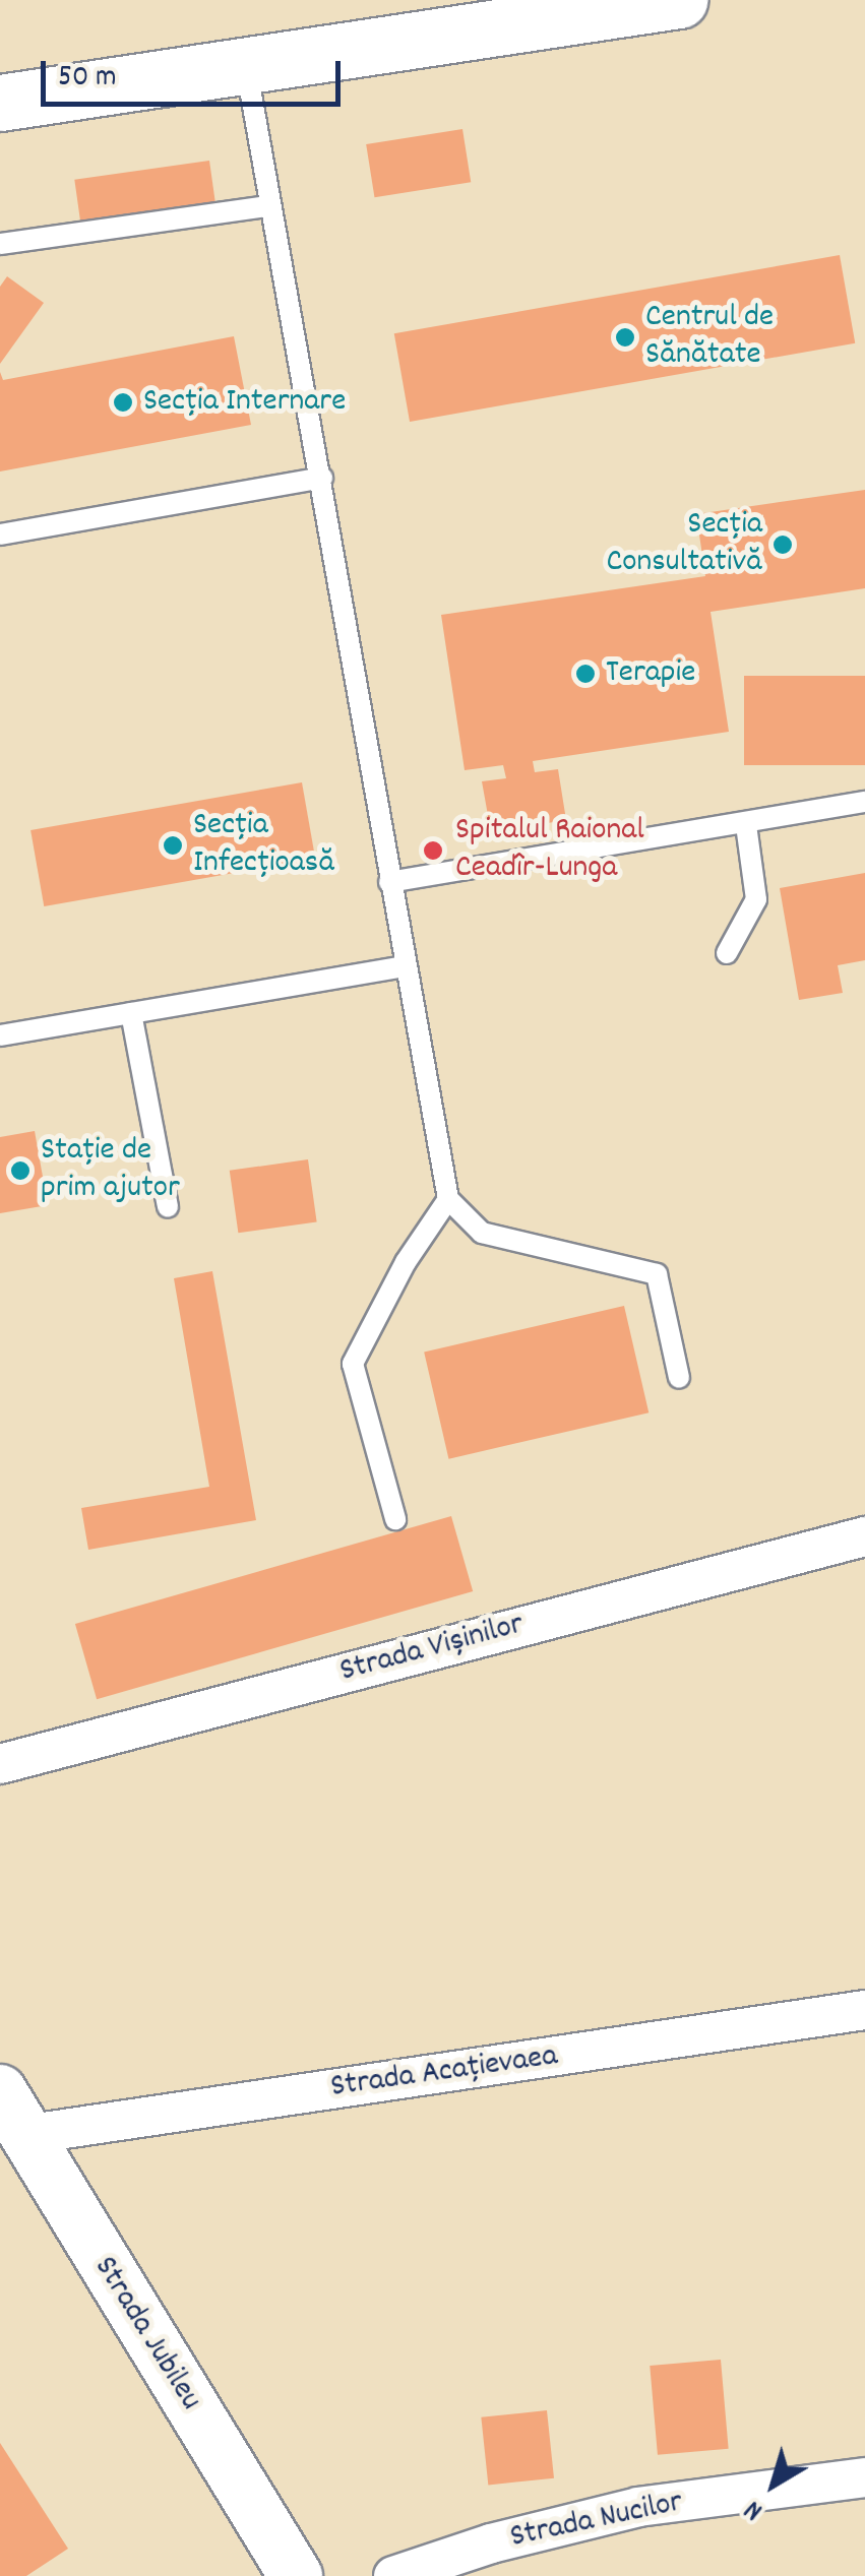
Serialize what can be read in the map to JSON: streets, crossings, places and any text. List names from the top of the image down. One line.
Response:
{"streets":{"main road":["Strada Jubileu"],"street":["Strada Vișinilor","Strada Acațievaea","Strada Nucilor"]},"crossings":[["Strada Acațievaea","Strada Jubileu"]],"places":["Centrul de Sănătate","Secția Internare","Secția Consultativă","Terapie","Secția Infecțioasă","Spitalul Raional Ceadîr-Lunga","Stație de prim ajutor"],"scale_bar":"50 m","north":"bottom left"}
